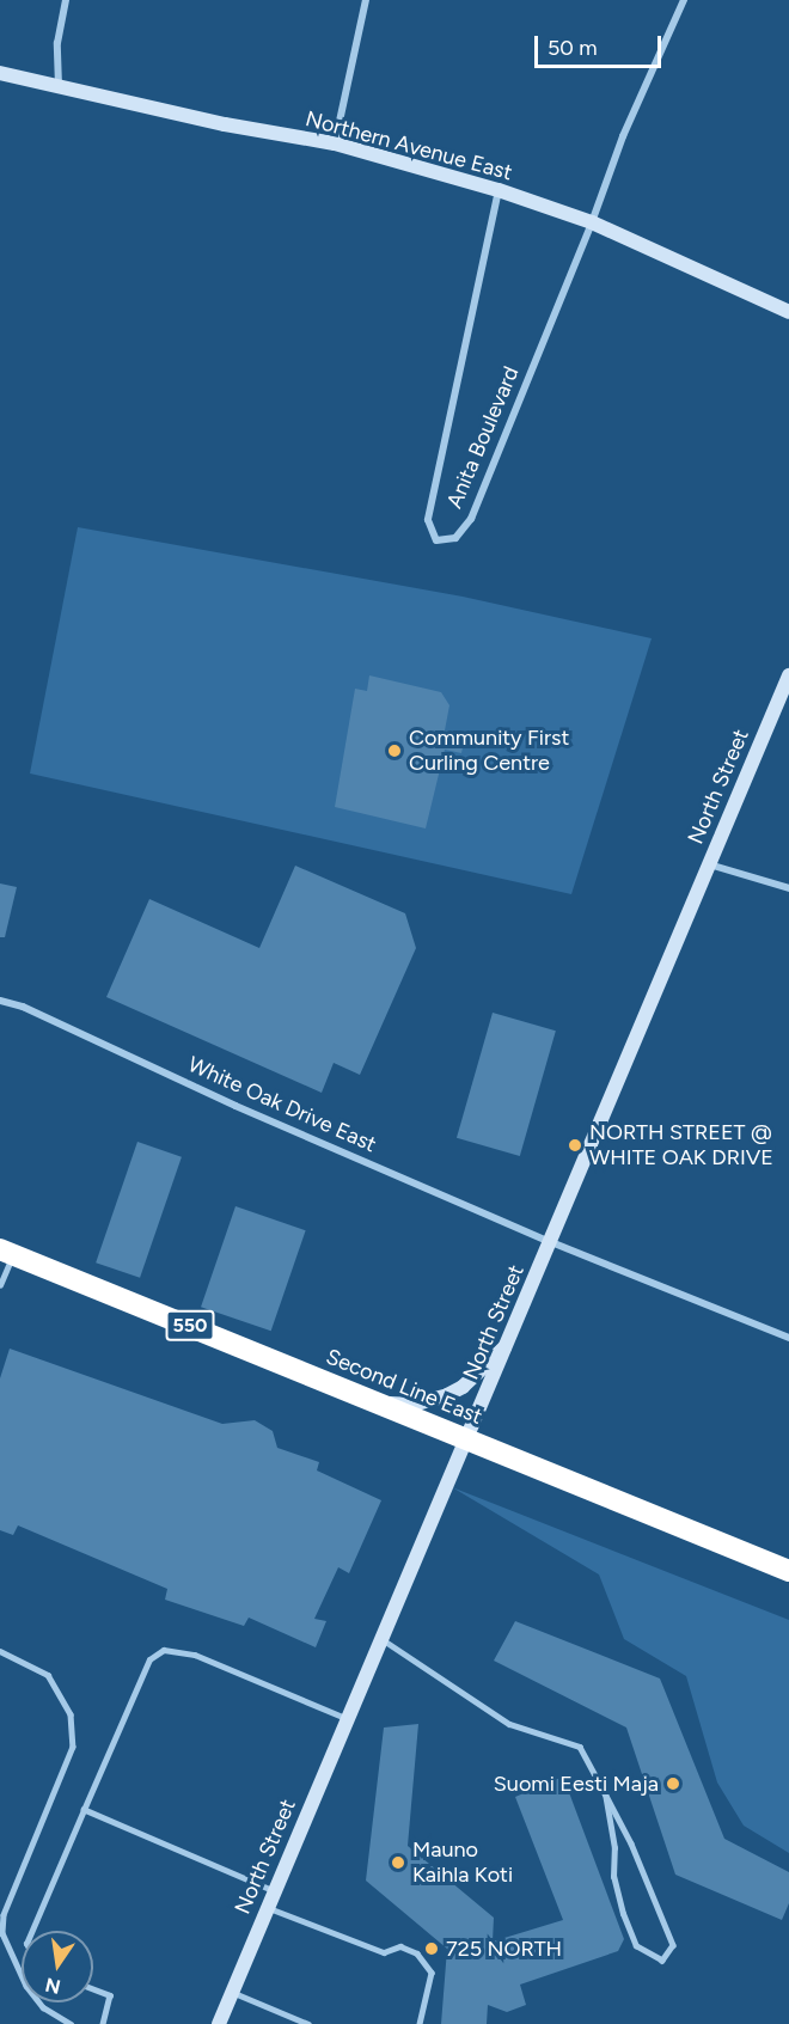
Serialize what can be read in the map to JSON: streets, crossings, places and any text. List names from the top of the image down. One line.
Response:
{"streets":{"highway":["550","Second Line East"],"street":["Northern Avenue East","Anita Boulevard","North Street","White Oak Drive East"]},"crossings":[["Northern Avenue East","Anita Boulevard"],["North Street","White Oak Drive East"],["North Street","Second Line East"]],"places":["Community First Curling Centre","NORTH STREET @ WHITE OAK DRIVE","Suomi Eesti Maja","Mauno Kaihla Koti","725 NORTH"],"scale_bar":"50 m","north":"bottom"}
